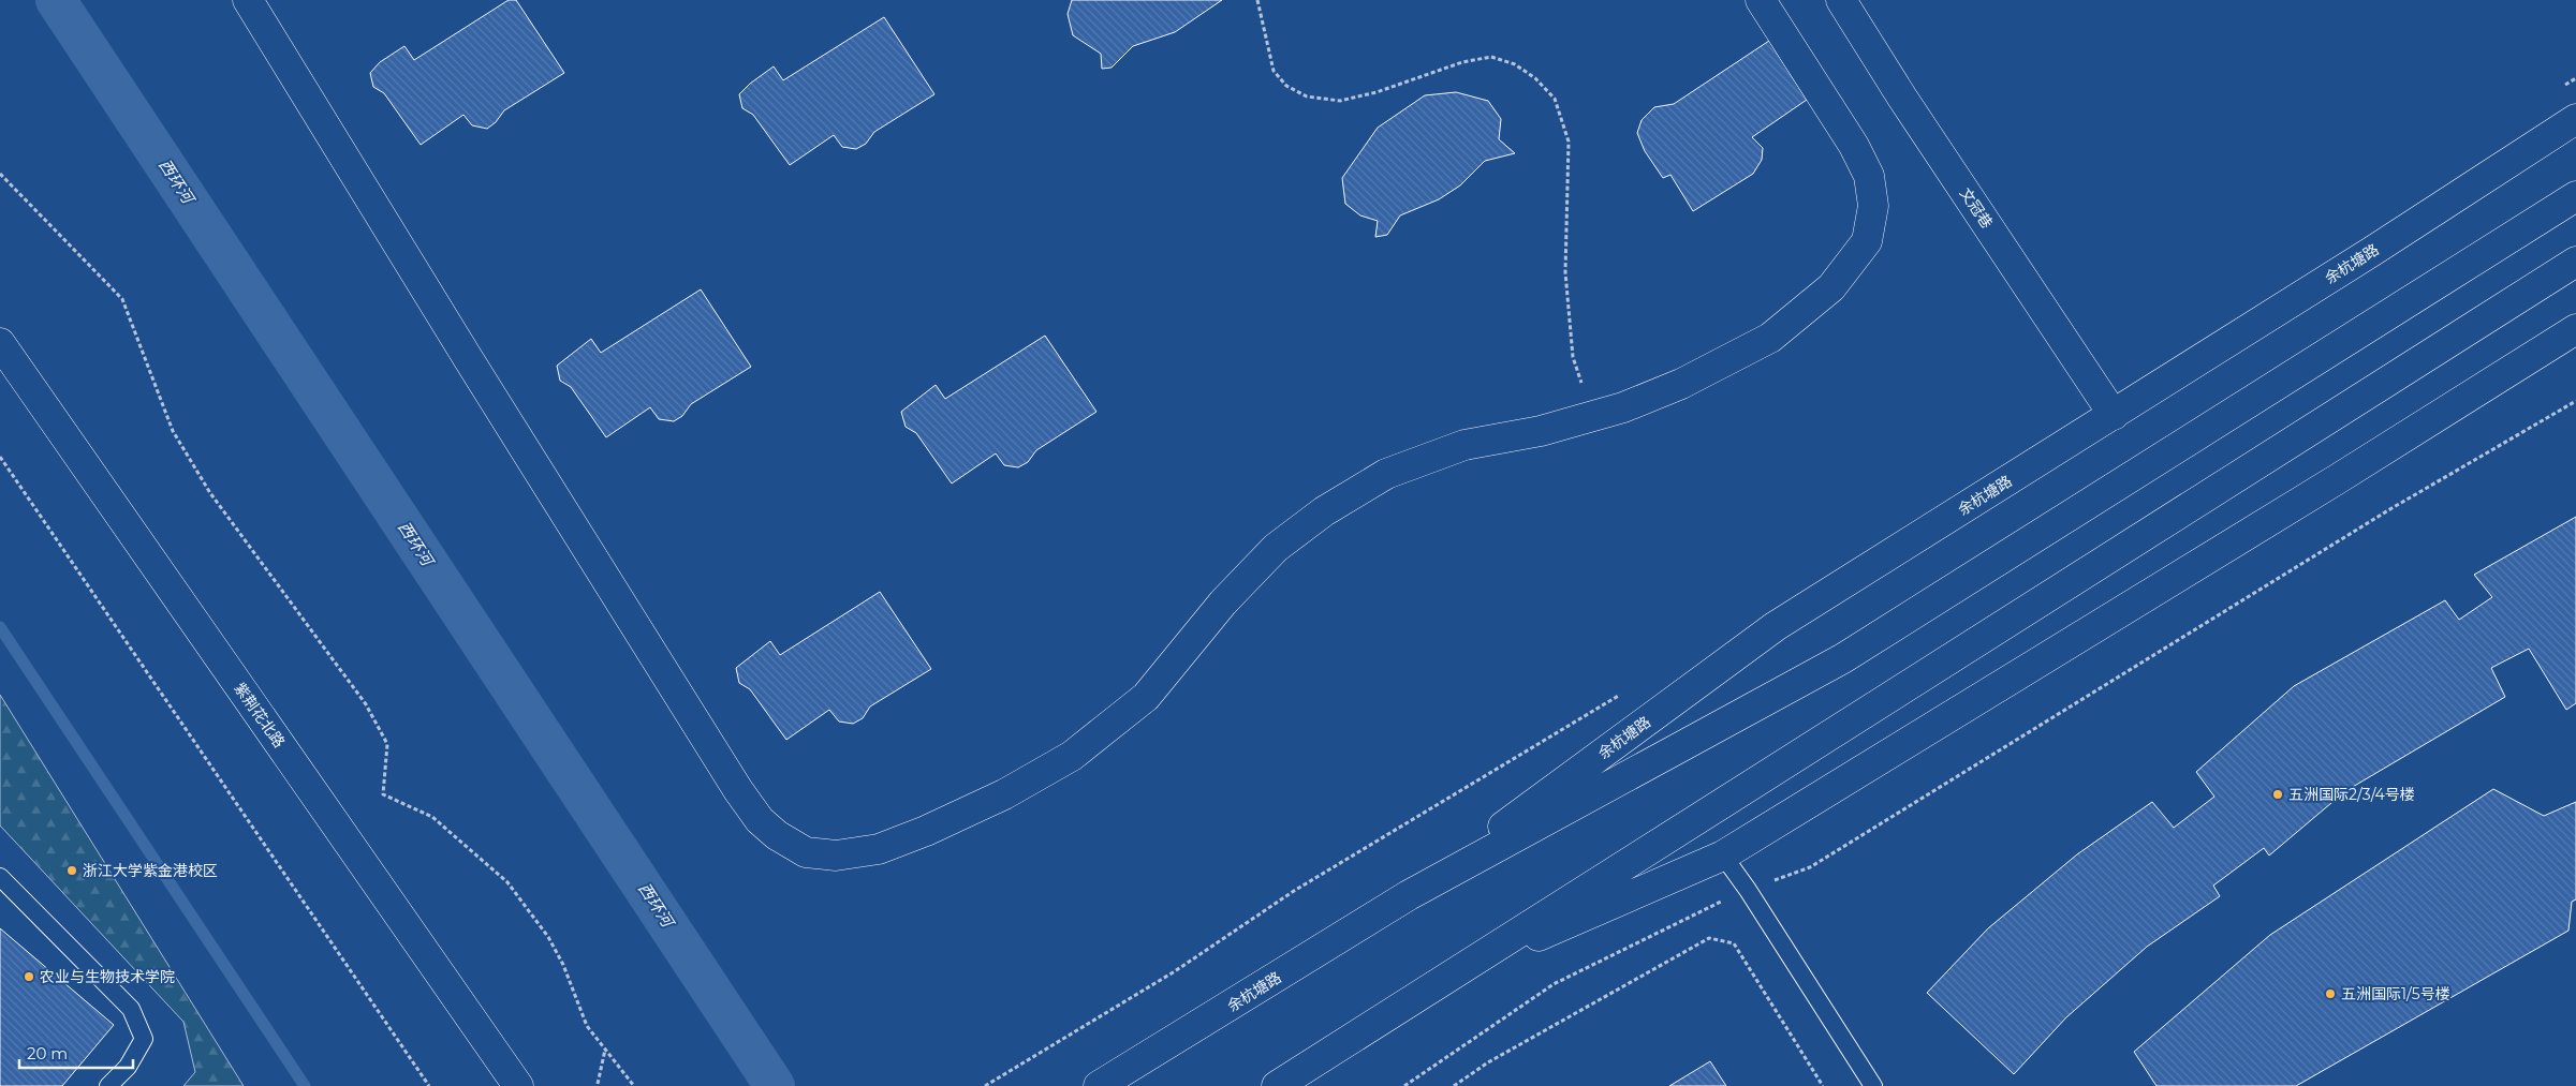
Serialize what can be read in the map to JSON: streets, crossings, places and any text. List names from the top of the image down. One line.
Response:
{"streets":{"main road":["文冠巷","余杭塘路","紫荆花北路"]},"crossings":[["文冠巷","余杭塘路"]],"water":["西环河"],"places":["五洲国际2/3/4号楼","浙江大学紫金港校区","农业与生物技术学院","五洲国际1/5号楼"],"scale_bar":"20 m"}
